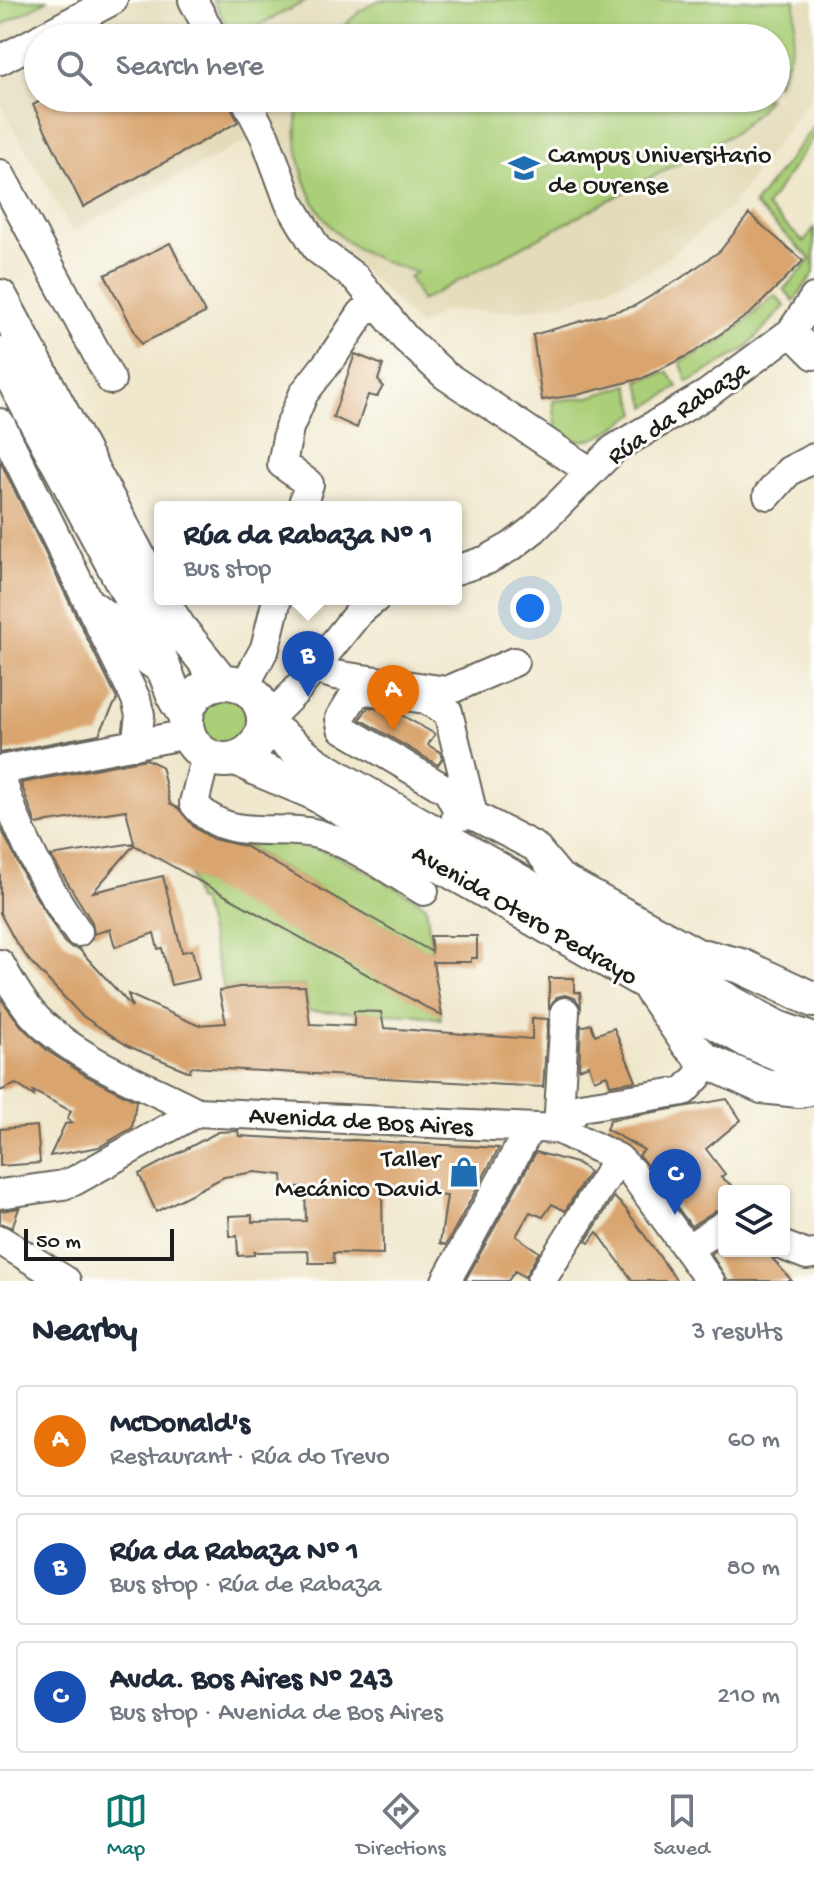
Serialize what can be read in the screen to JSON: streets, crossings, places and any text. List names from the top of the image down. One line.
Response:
{"streets":{"main road":["Avenida Otero Pedrayo"],"street":["Rúa da Rabaza","Avenida de Bos Aires"]},"places":{"school or university":["Campus Universitario de Ourense"],"shop":["Taller Mecánico David"]},"scale_bar":"50 m","page":{"search":"Search here","popup":["Rúa da Rabaza Nº 1","Bus stop"],"pins":["B","A","C"],"scale":"50 m","heading":["Nearby","3 results"],"list":[{"mark":"A","name":"McDonald's","note":"Restaurant · Rúa do Trevo","value":"60 m"},{"mark":"B","name":"Rúa da Rabaza Nº 1","note":"Bus stop · Rúa de Rabaza","value":"80 m"},{"mark":"C","name":"Avda. Bos Aires Nº 243","note":"Bus stop · Avenida de Bos Aires","value":"210 m"}],"nav":["Map","Directions","Saved"]}}
